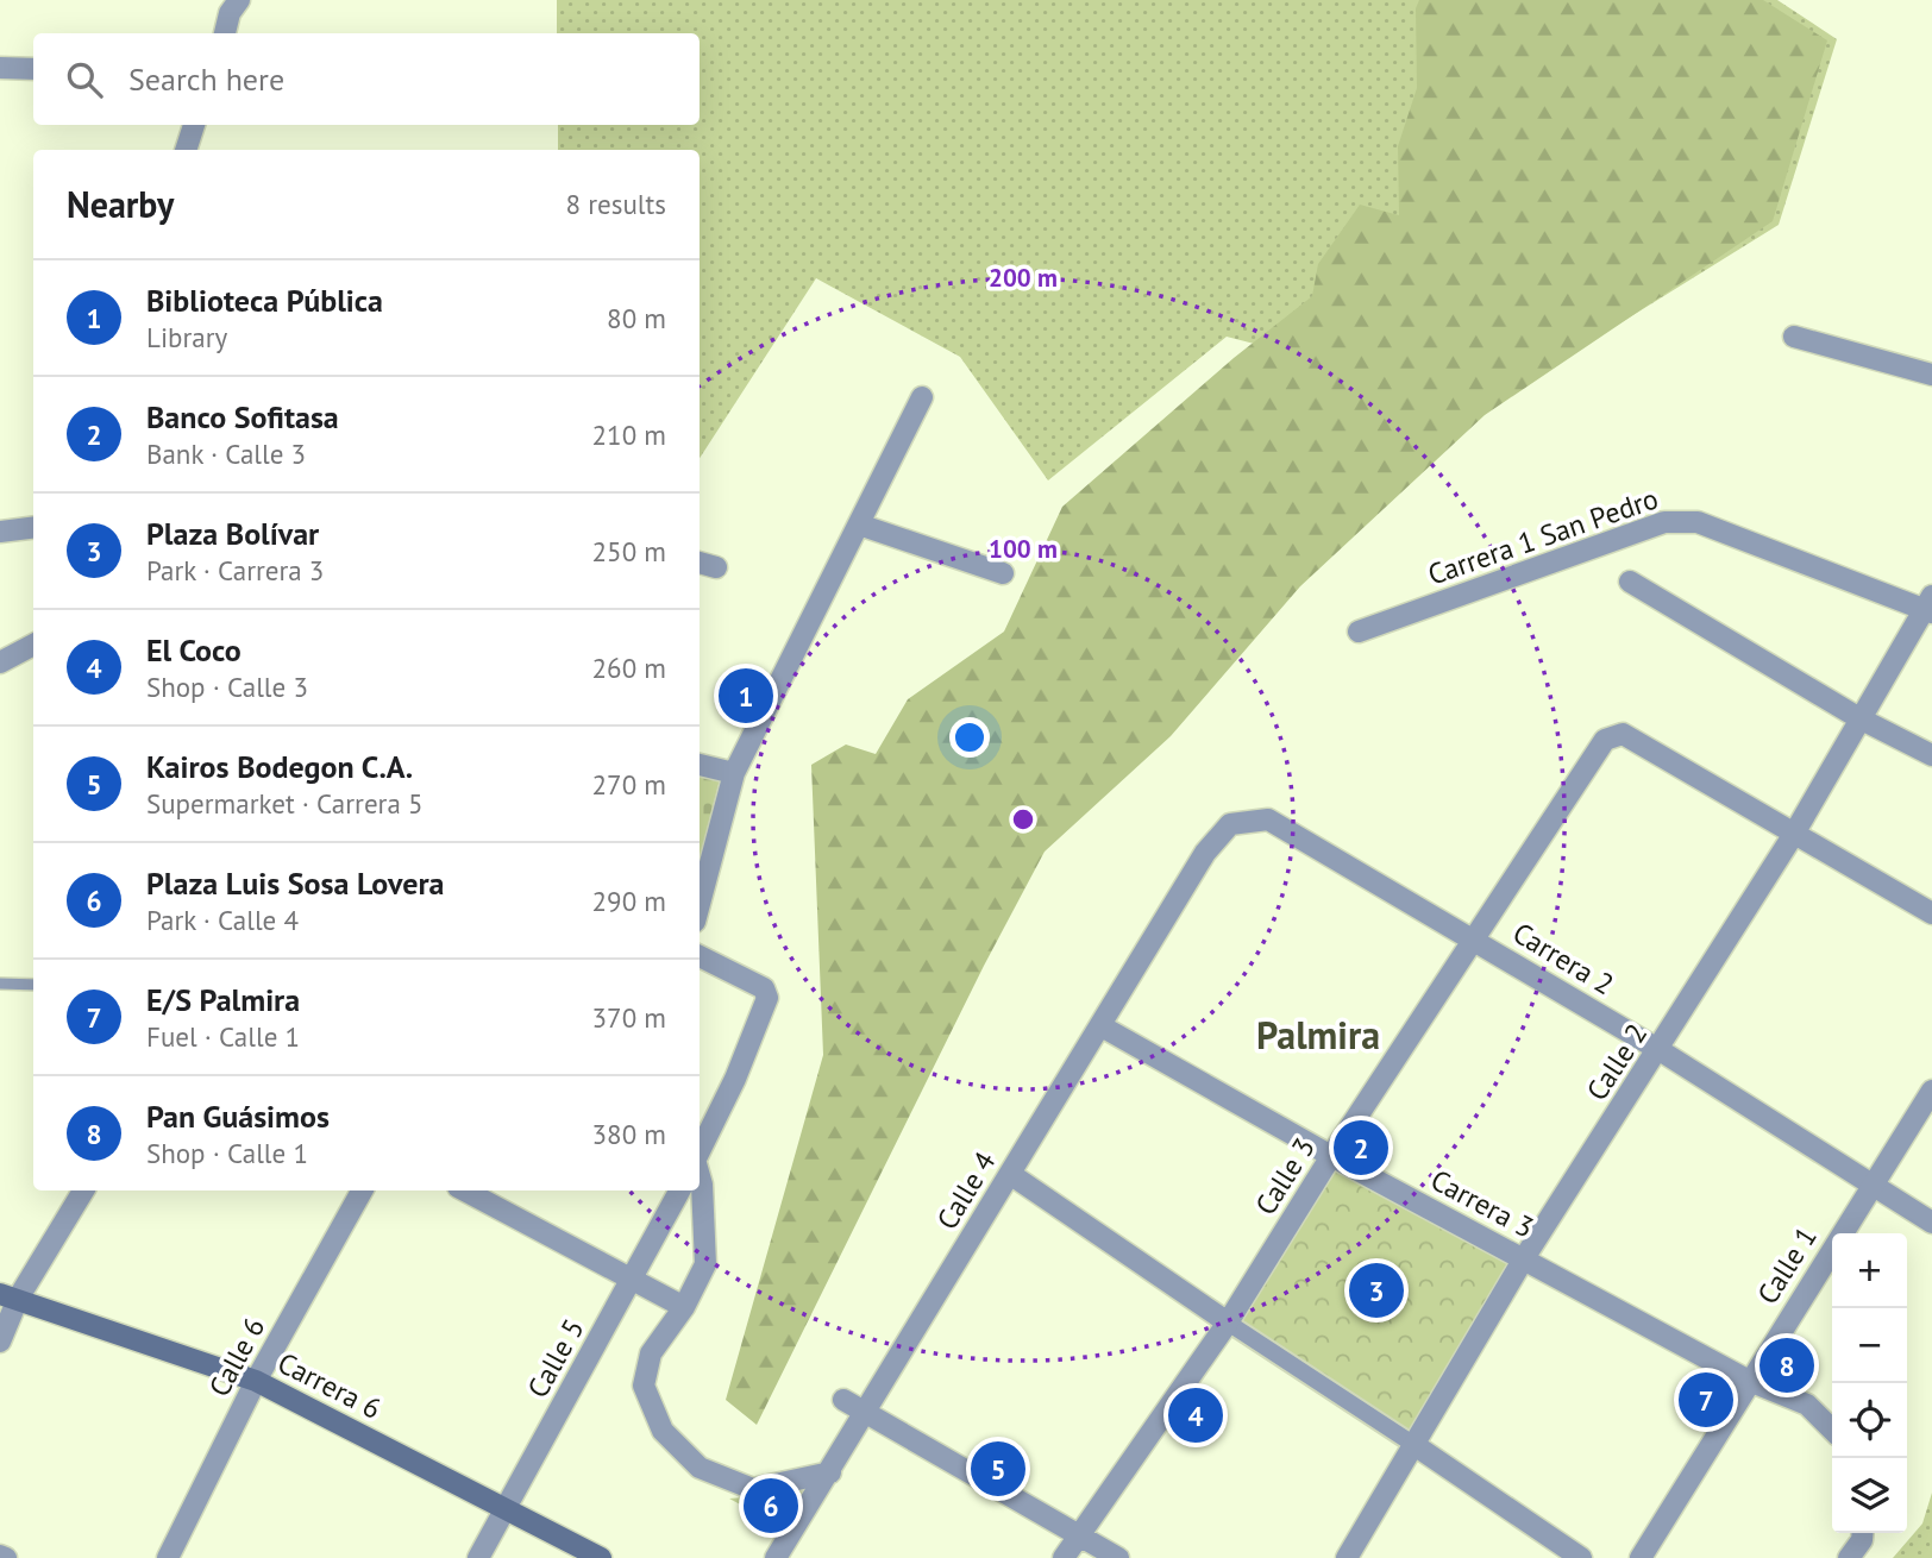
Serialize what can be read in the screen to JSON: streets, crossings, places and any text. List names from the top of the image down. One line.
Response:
{"streets":{"main road":["Carrera 6"],"street":["Carrera 1 San Pedro","Carrera 2","Calle 2","Calle 3","Calle 4","Carrera 3","Calle 1","Calle 6","Calle 5"]},"crossings":[["Carrera 1 San Pedro","Calle 2"],["Carrera 2","Calle 2"],["Carrera 2","Calle 3"],["Carrera 2","Calle 4"],["Carrera 2","Calle 1"],["Calle 2","Calle 3"],["Calle 2","Carrera 3"],["Calle 3","Carrera 3"],["Calle 4","Carrera 3"],["Carrera 3","Calle 1"],["Calle 6","Carrera 6"],["Calle 5","Carrera 6"]],"districts":["Palmira"],"page":{"search":"Search here","heading":["Nearby","8 results"],"list":[{"mark":"1","name":"Biblioteca Pública","note":"Library","value":"80 m"},{"mark":"2","name":"Banco Sofitasa","note":"Bank · Calle 3","value":"210 m"},{"mark":"3","name":"Plaza Bolívar","note":"Park · Carrera 3","value":"250 m"},{"mark":"4","name":"El Coco","note":"Shop · Calle 3","value":"260 m"},{"mark":"5","name":"Kairos Bodegon C.A.","note":"Supermarket · Carrera 5","value":"270 m"},{"mark":"6","name":"Plaza Luis Sosa Lovera","note":"Park · Calle 4","value":"290 m"},{"mark":"7","name":"E/S Palmira","note":"Fuel · Calle 1","value":"370 m"},{"mark":"8","name":"Pan Guásimos","note":"Shop · Calle 1","value":"380 m"}],"pins":["1","2","3","8","7","4","5","6"],"map_buttons":["+","−"]},"rings":["200 m","100 m"]}
